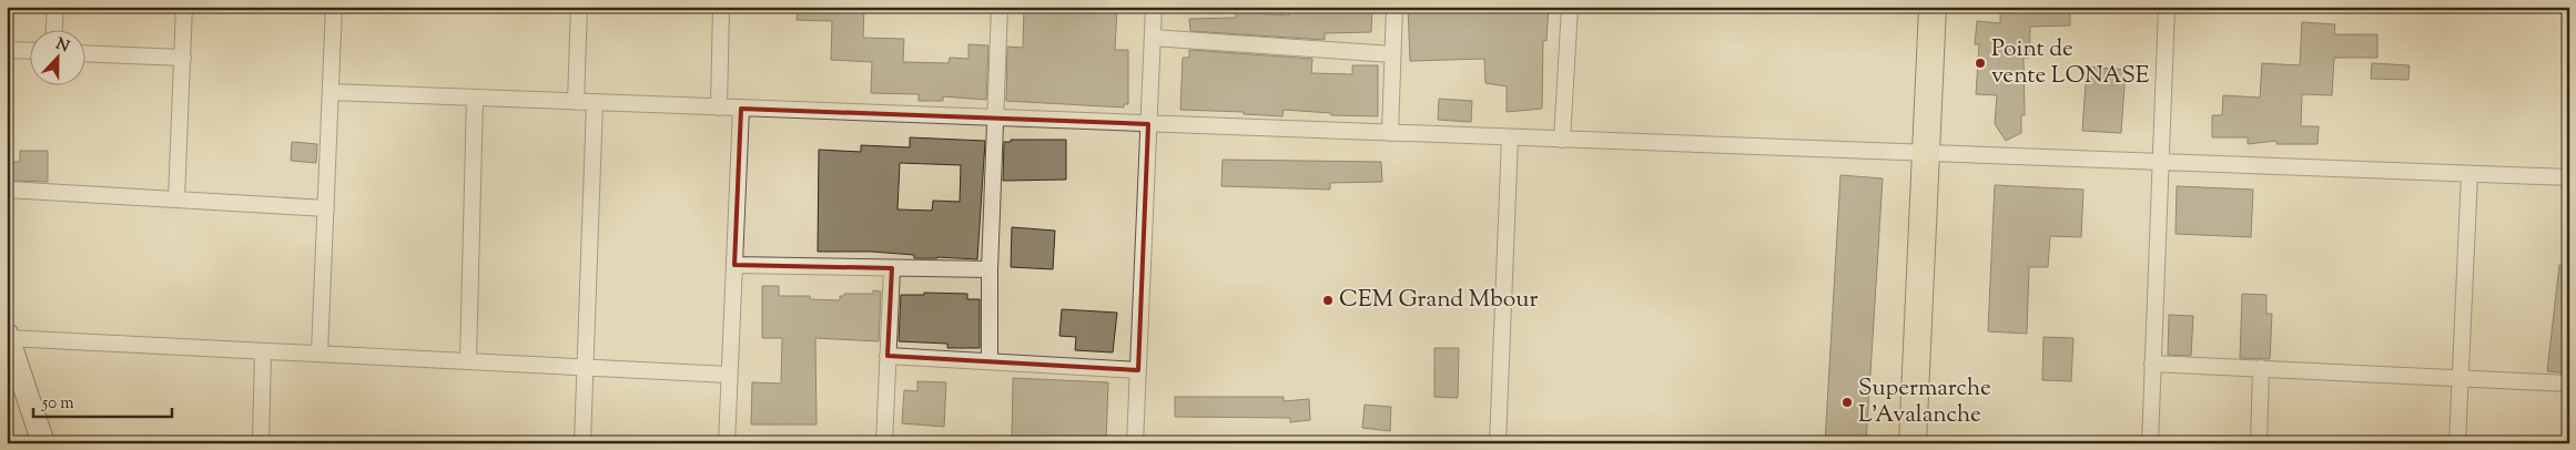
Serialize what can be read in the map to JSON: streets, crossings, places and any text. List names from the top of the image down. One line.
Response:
{"places":["Point de vente LONASE","CEM Grand Mbour","Supermarche L'Avalanche"],"scale_bar":"50 m","north":"top"}
